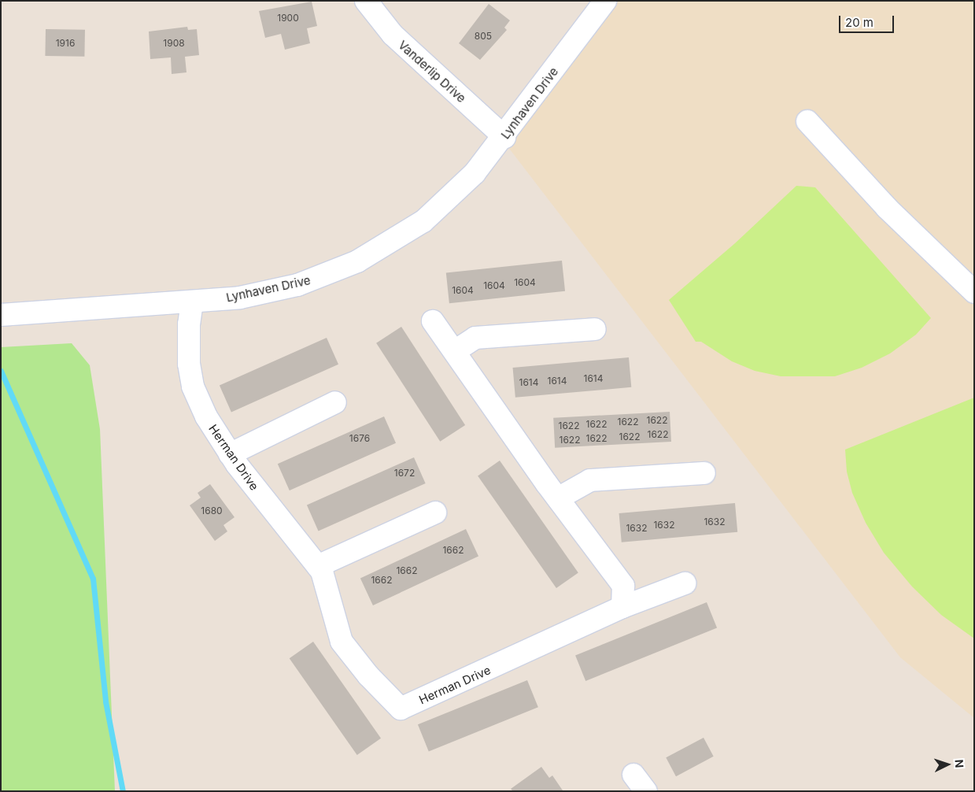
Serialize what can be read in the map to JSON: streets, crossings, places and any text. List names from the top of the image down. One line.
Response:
{"streets":{"street":["Vanderlip Drive","Lynhaven Drive","Herman Drive"]},"crossings":[["Vanderlip Drive","Lynhaven Drive"],["Lynhaven Drive","Herman Drive"]],"house_numbers":["1900","805","1916","1908","1604","1604","1604","1614","1614","1614","1622","1622","1622","1622","1622","1622","1676","1622","1622","1672","1680","1632","1632","1632","1662","1662","1662"],"scale_bar":"20 m","north":"right"}
